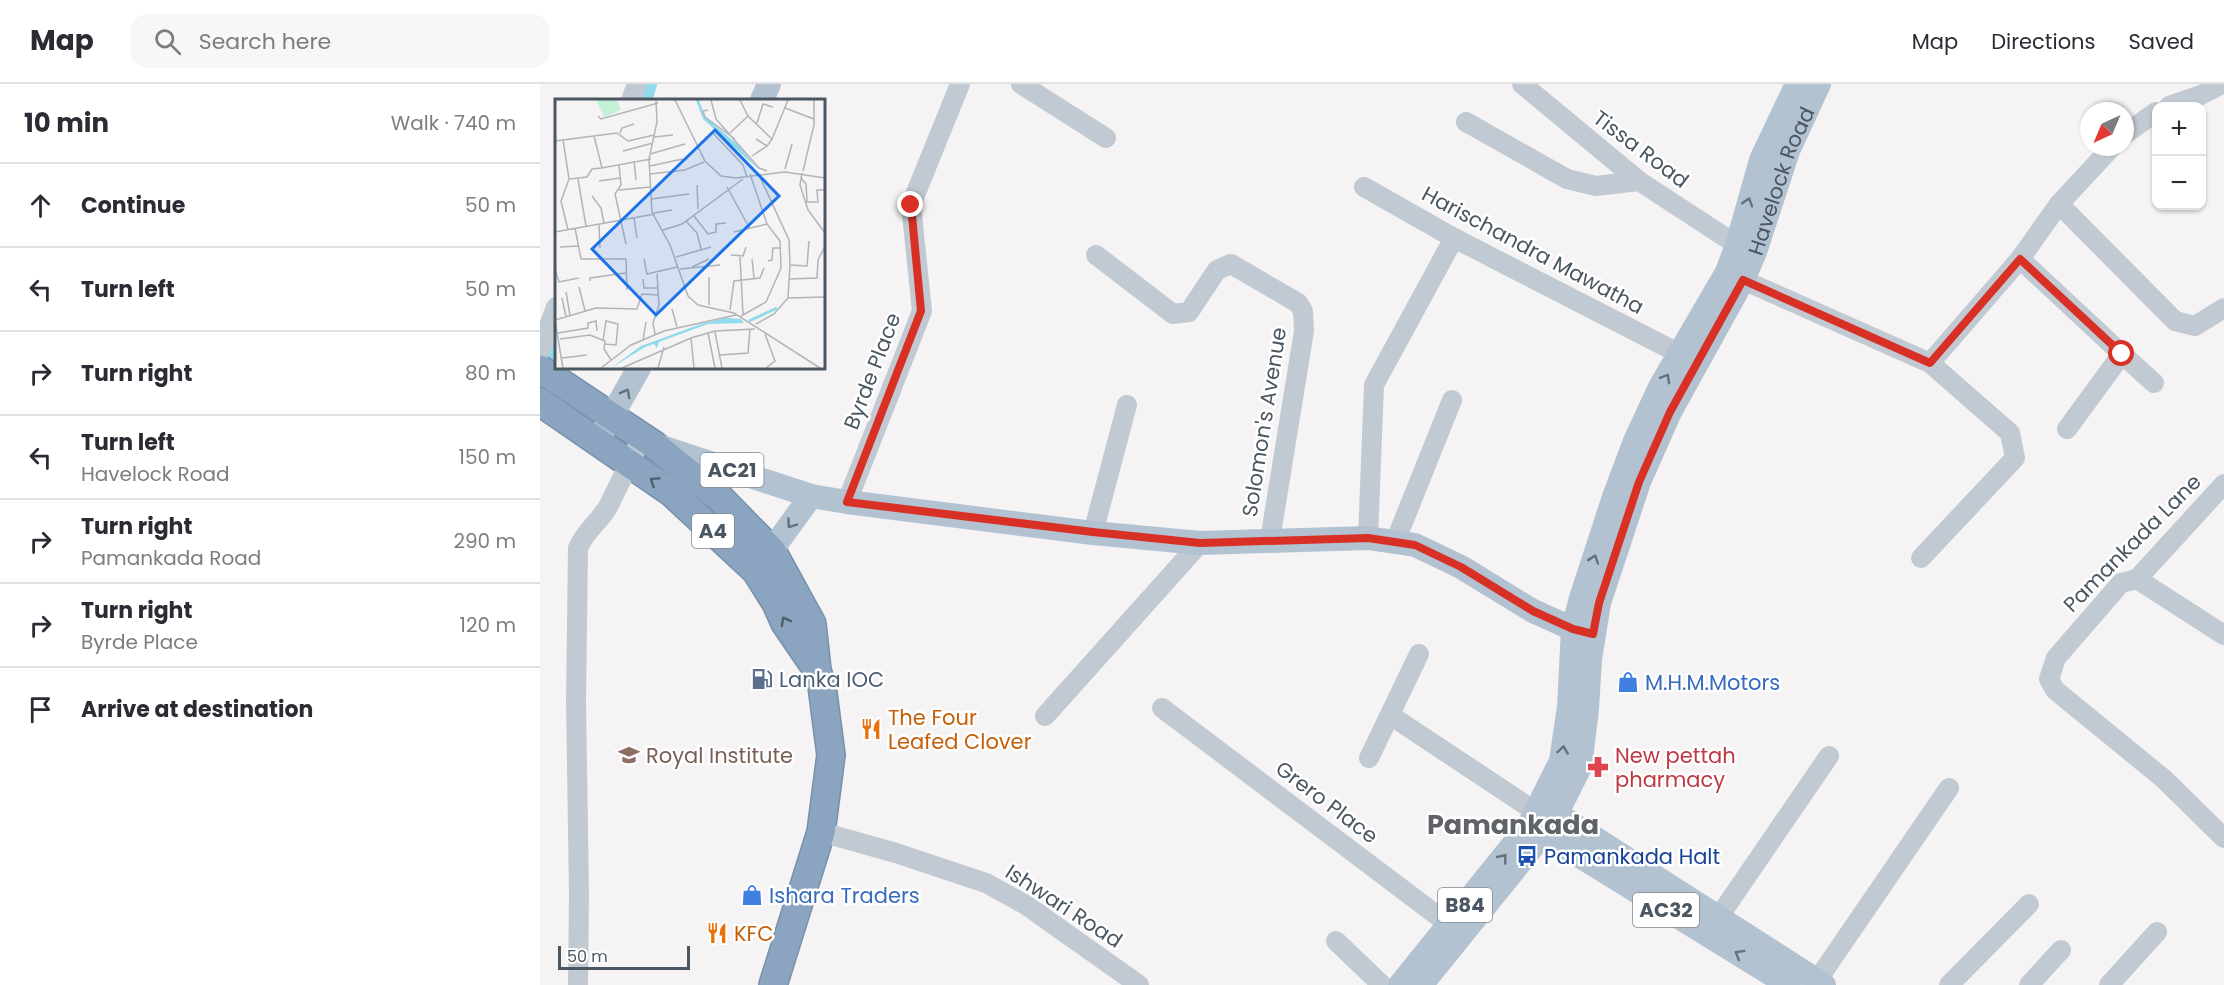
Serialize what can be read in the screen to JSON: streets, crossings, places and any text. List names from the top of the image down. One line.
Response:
{"streets":{"highway":["A4"],"main road":["Havelock Road","AC21","B84","AC32"],"street":["Tissa Road","Harischandra Mawatha","Byrde Place","Solomon's Avenue","Pamankada Lane","Grero Place","Ishwari Road"]},"crossings":[["Tissa Road","Havelock Road"],["Havelock Road","Harischandra Mawatha"],["Havelock Road","AC21"],["Havelock Road","Grero Place"],["Havelock Road","AC32"],["Byrde Place","AC21"],["Solomon's Avenue","AC21"],["AC21","A4"],["A4","Ishwari Road"]],"districts":["Pamankada"],"places":{"fuel station":["Lanka IOC"],"shop":["M.H.M.Motors","Ishara Traders"],"restaurant":["The Four Leafed Clover","KFC"],"school or university":["Royal Institute"],"pharmacy":["New pettah pharmacy"],"bus stop":["Pamankada Halt"]},"scale_bar":"50 m","north":"bottom left","page":{"header":"Map","search":"Search here","nav":["Map","Directions","Saved"],"heading":["10 min","Walk · 740 m"],"map_buttons":["+","−"],"list":[["Continue","50 m"],["Turn left","50 m"],["Turn right","80 m"],["Turn left","Havelock Road","150 m"],["Turn right","Pamankada Road","290 m"],["Turn right","Byrde Place","120 m"],"Arrive at destination"],"scale":"50 m"}}
